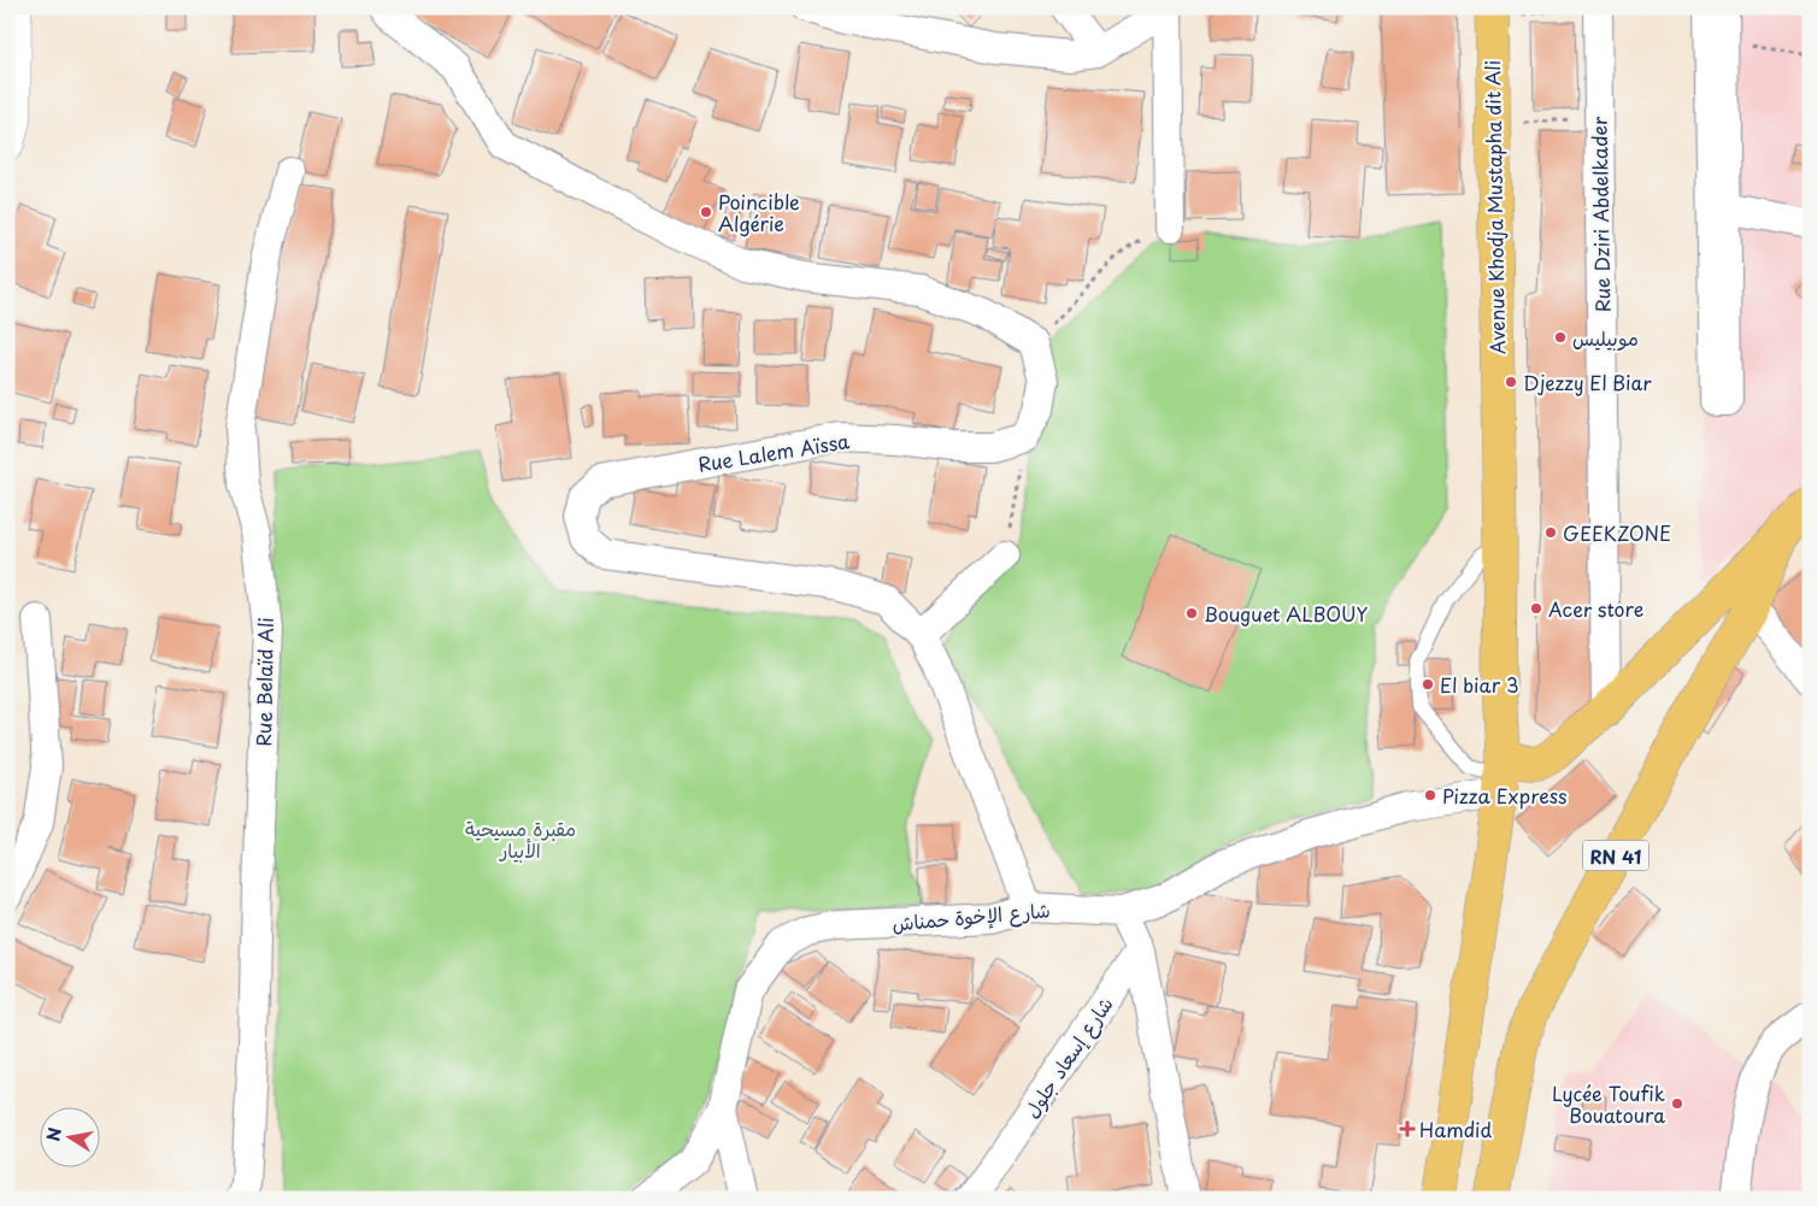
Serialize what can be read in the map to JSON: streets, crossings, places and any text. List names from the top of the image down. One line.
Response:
{"streets":{"main road":["Avenue Khodja Mustapha dit Ali","RN 41"],"street":["Rue Dziri Abdelkader","Rue Lalem Aïssa","Rue Belaïd Ali","شارع الإخوة حمناش","شارع إسعاد جلول"]},"crossings":[["Avenue Khodja Mustapha dit Ali","شارع الإخوة حمناش"],["Rue Lalem Aïssa","شارع الإخوة حمناش"]],"parks":["مقبرة مسيحية الأبيار"],"places":{"other":["Poincible Algérie","موبيليس","Djezzy El Biar","GEEKZONE","Acer store","Bouguet ALBOUY","El biar 3","Pizza Express","Lycée Toufik Bouatoura"],"health":["Hamdid"]},"north":"left"}
